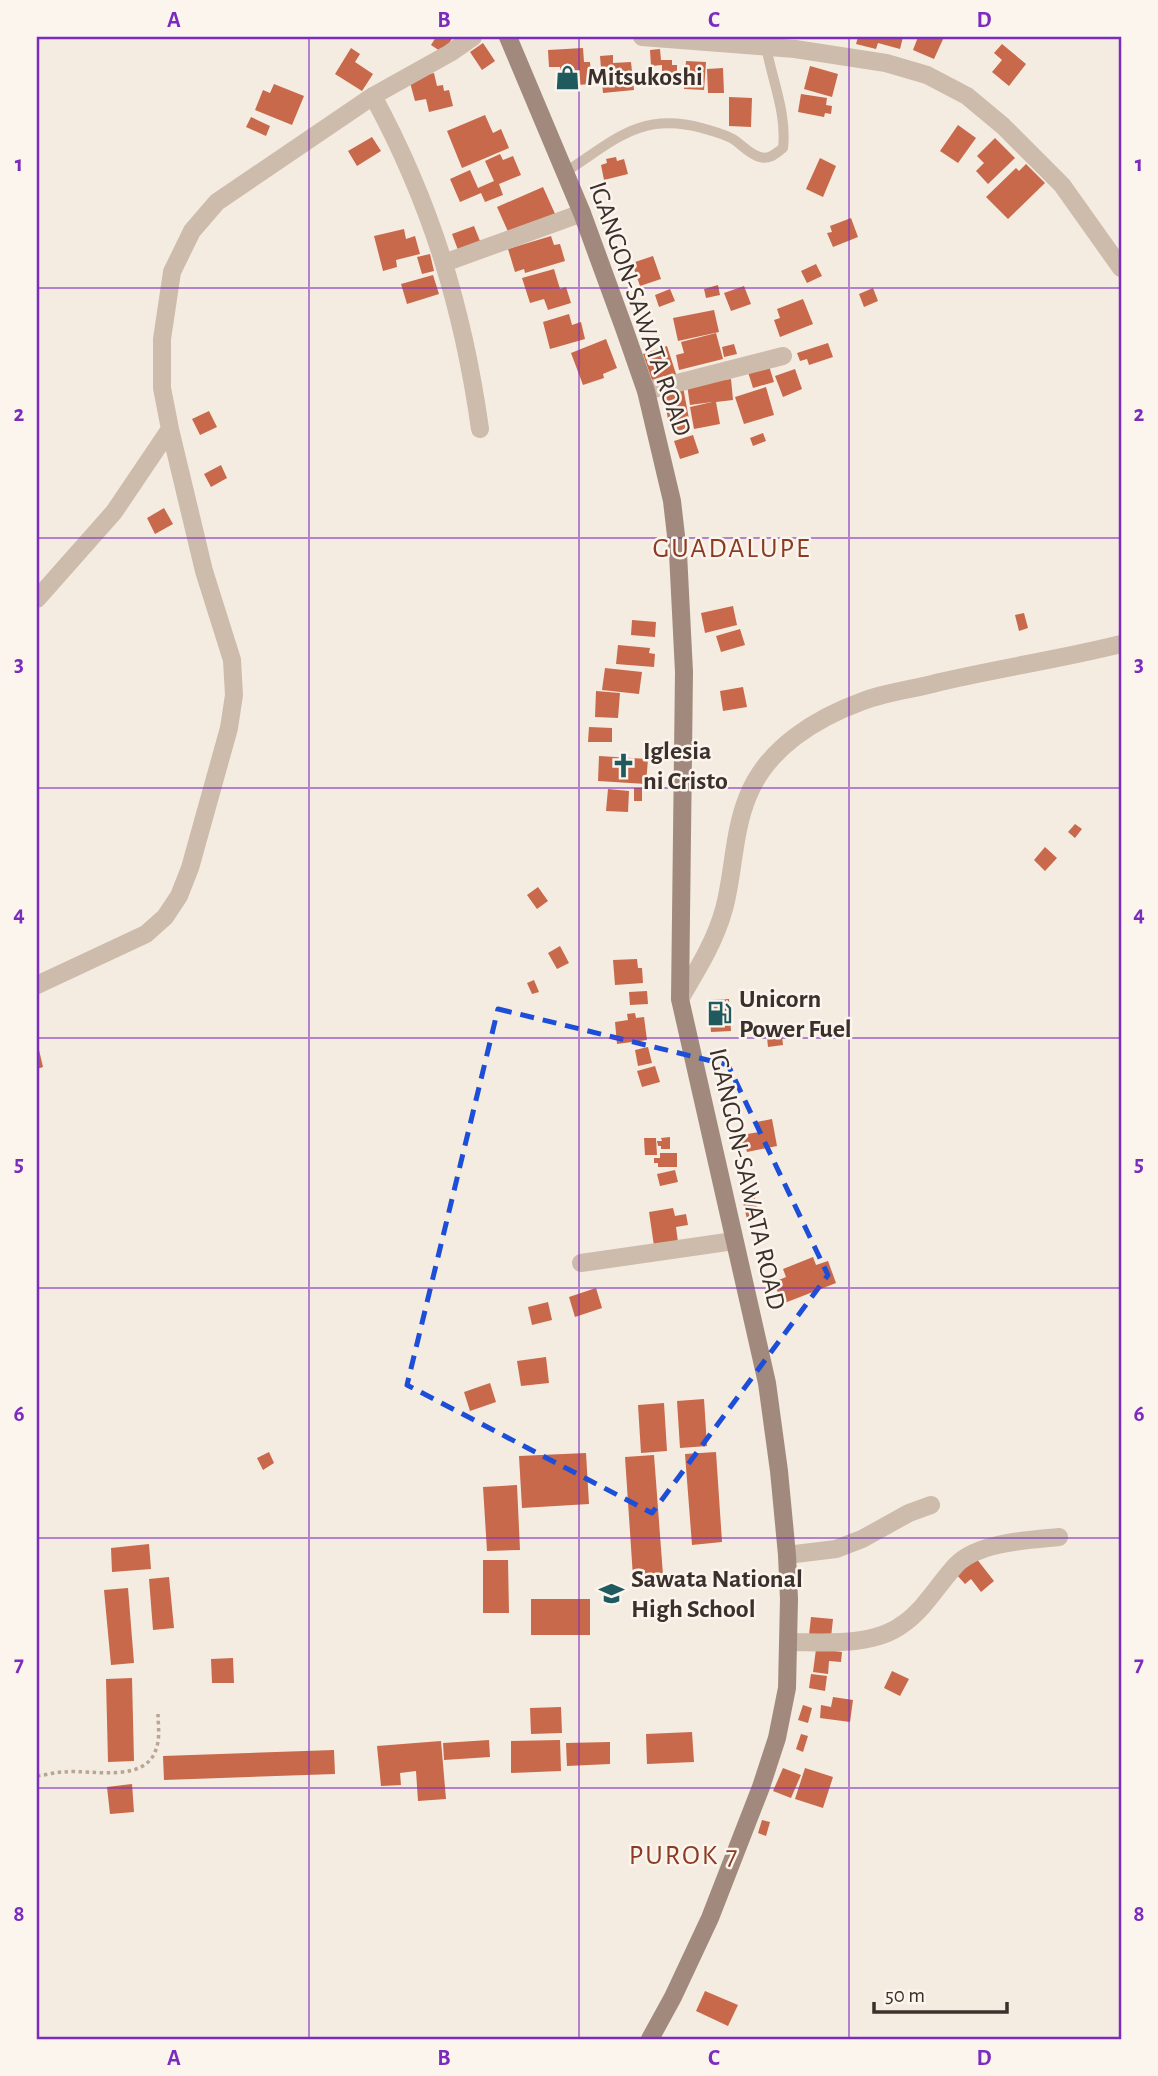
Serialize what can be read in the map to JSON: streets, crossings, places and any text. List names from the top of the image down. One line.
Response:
{"streets":{"main road":["IGANGON-SAWATA ROAD"]},"districts":["GUADALUPE","PUROK 7"],"places":{"shop":["Mitsukoshi"],"church":["Iglesia ni Cristo"],"fuel station":["Unicorn Power Fuel"],"school or university":["Sawata National High School"]},"scale_bar":"50 m","grid":{"columns":["A","B","C","D"],"rows":["1","2","3","4","5","6","7","8"]}}
